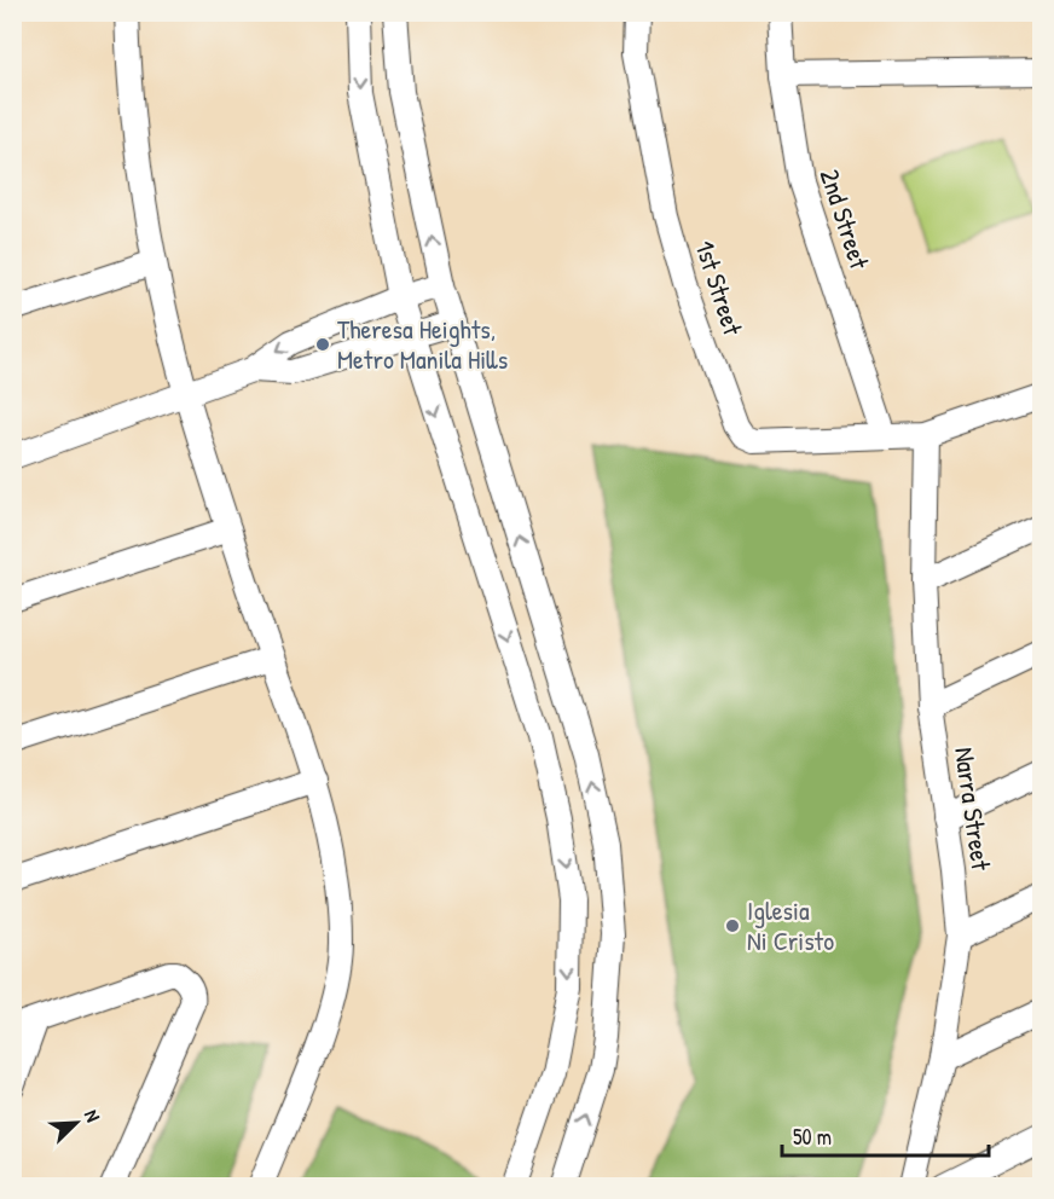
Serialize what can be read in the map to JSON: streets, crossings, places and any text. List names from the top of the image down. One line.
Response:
{"streets":{"street":["2nd Street","1st Street","Narra Street"]},"crossings":[["2nd Street","1st Street"],["1st Street","Narra Street"]],"places":["Theresa Heights, Metro Manila Hills","Iglesia Ni Cristo"],"scale_bar":"50 m","north":"top right"}
